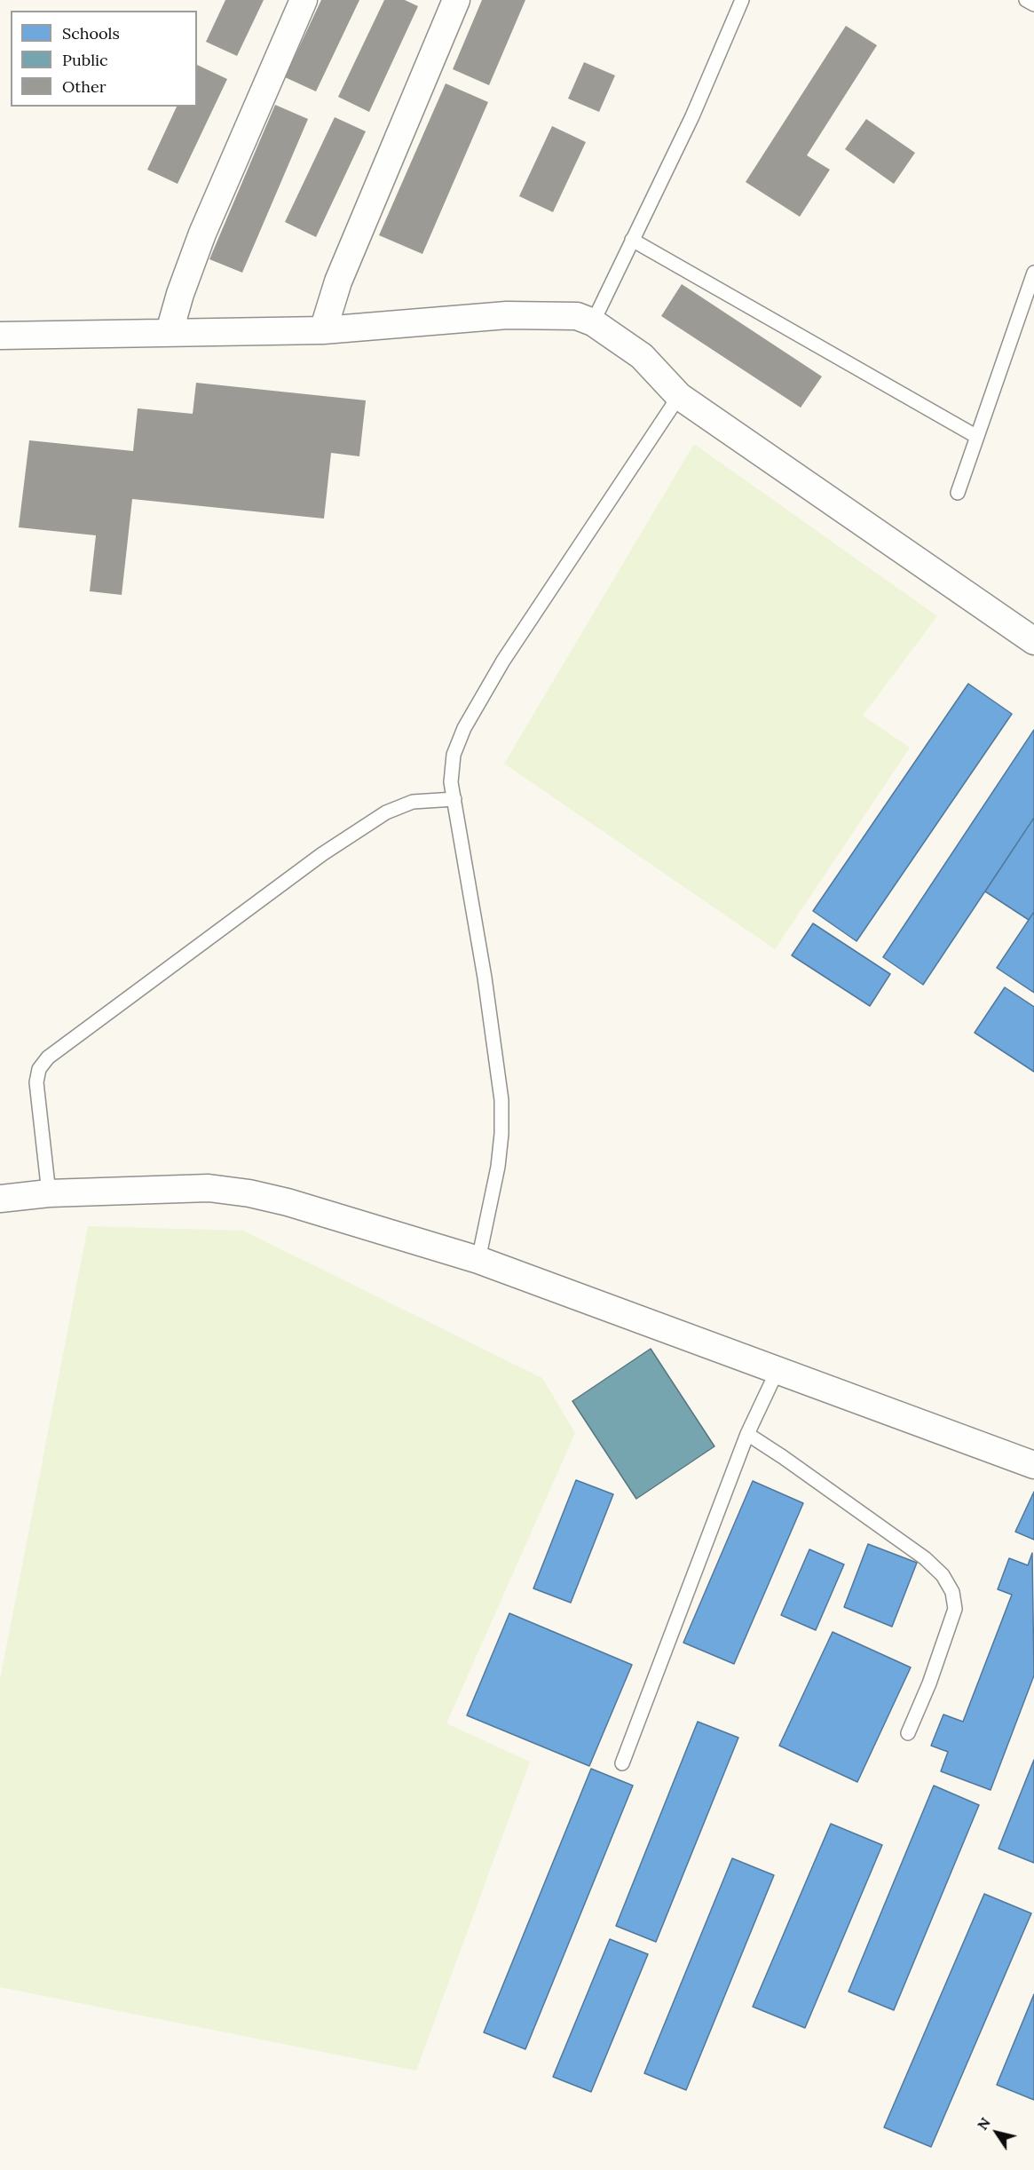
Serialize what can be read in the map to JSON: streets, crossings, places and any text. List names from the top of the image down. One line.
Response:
{"legend":["Schools","Public","Other"],"north":"top left"}
